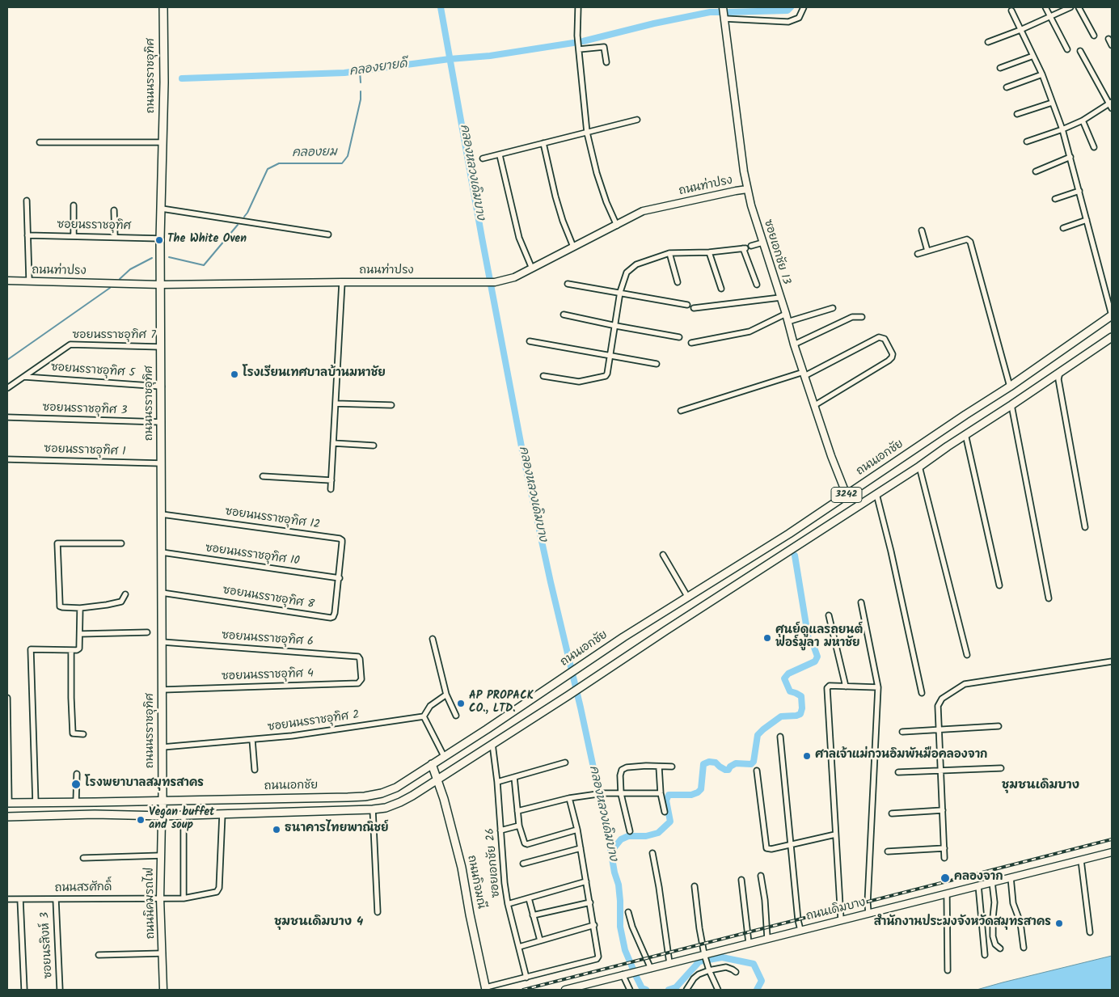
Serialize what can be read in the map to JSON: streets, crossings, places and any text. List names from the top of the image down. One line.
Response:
{"streets":{"main road":["ถนนนรราชอุทิศ","ถนนเอกชัย","3242","ถนนกิจมณี"],"street":["ถนนท่าปรง","ซอยนรราชอุทิศ","ซอยเอกชัย 13","ซอยนรราชอุทิศ 7","ซอยนรราชอุทิศ 5","ซอยนรราชอุทิศ 3","ซอยนรราชอุทิศ 1","ซอยนนรราชอุทิศ 12","ซอยนนรราชอุทิศ 10","ซอยนนรราชอุทิศ 8","ซอยนนรราชอุทิศ 6","ซอยนนรราชอุทิศ 4","ซอยนนรราชอุทิศ 2","ซอยเอกชัย 26","ถนนสรศักดิ์","ถนนนิคมรถไฟ","ถนนเดิมบาง","ซอยนรสิงห์ 3"]},"crossings":[["ถนนนรราชอุทิศ","ถนนท่าปรง"],["ถนนนรราชอุทิศ","ซอยนรราชอุทิศ"],["ถนนนรราชอุทิศ","ซอยนรราชอุทิศ 7"],["ถนนนรราชอุทิศ","ซอยนรราชอุทิศ 5"],["ถนนนรราชอุทิศ","ซอยนรราชอุทิศ 3"],["ถนนนรราชอุทิศ","ซอยนรราชอุทิศ 1"],["ถนนนรราชอุทิศ","ถนนเอกชัย"],["ถนนนรราชอุทิศ","ซอยนนรราชอุทิศ 12"],["ถนนนรราชอุทิศ","ซอยนนรราชอุทิศ 10"],["ถนนนรราชอุทิศ","ซอยนนรราชอุทิศ 8"],["ถนนนรราชอุทิศ","ซอยนนรราชอุทิศ 6"],["ถนนนรราชอุทิศ","ซอยนนรราชอุทิศ 4"],["ถนนนรราชอุทิศ","ซอยนนรราชอุทิศ 2"],["ถนนนรราชอุทิศ","ถนนนิคมรถไฟ"],["ถนนท่าปรง","ซอยเอกชัย 13"],["ซอยเอกชัย 13","ถนนเอกชัย"],["ซอยนรราชอุทิศ 7","ซอยนรราชอุทิศ 5"],["ถนนเอกชัย","ถนนกิจมณี"],["3242","ซอยเอกชัย 26"],["ซอยนนรราชอุทิศ 12","ซอยนนรราชอุทิศ 10"],["ซอยนนรราชอุทิศ 12","ซอยนนรราชอุทิศ 8"],["ซอยนนรราชอุทิศ 10","ซอยนนรราชอุทิศ 8"],["ซอยนนรราชอุทิศ 6","ซอยนนรราชอุทิศ 4"],["ถนนสรศักดิ์","ถนนนิคมรถไฟ"],["ถนนสรศักดิ์","ซอยนรสิงห์ 3"]],"districts":["ชุมชนเดิมบาง","ชุมชนเดิมบาง 4"],"water":["คลองยายดี","คลองยม","คลองหลวงเดิมบาง"],"places":["The White Oven","โรงเรียนเทศบาลบ้านมหาชัย","ศูนย์ดูแลรถยนต์ ฟอร์มูลา มหาชัย","AP PROPACK CO., LTD.","ศาลเจ้าแม่กวนอิมพันมือคลองจาก","โรงพยาบาลสมุทรสาคร","Vegan buffet and soup","ธนาคารไทยพาณิชย์","คลองจาก","สำนักงานประมงจังหวัดสมุทรสาคร"]}
